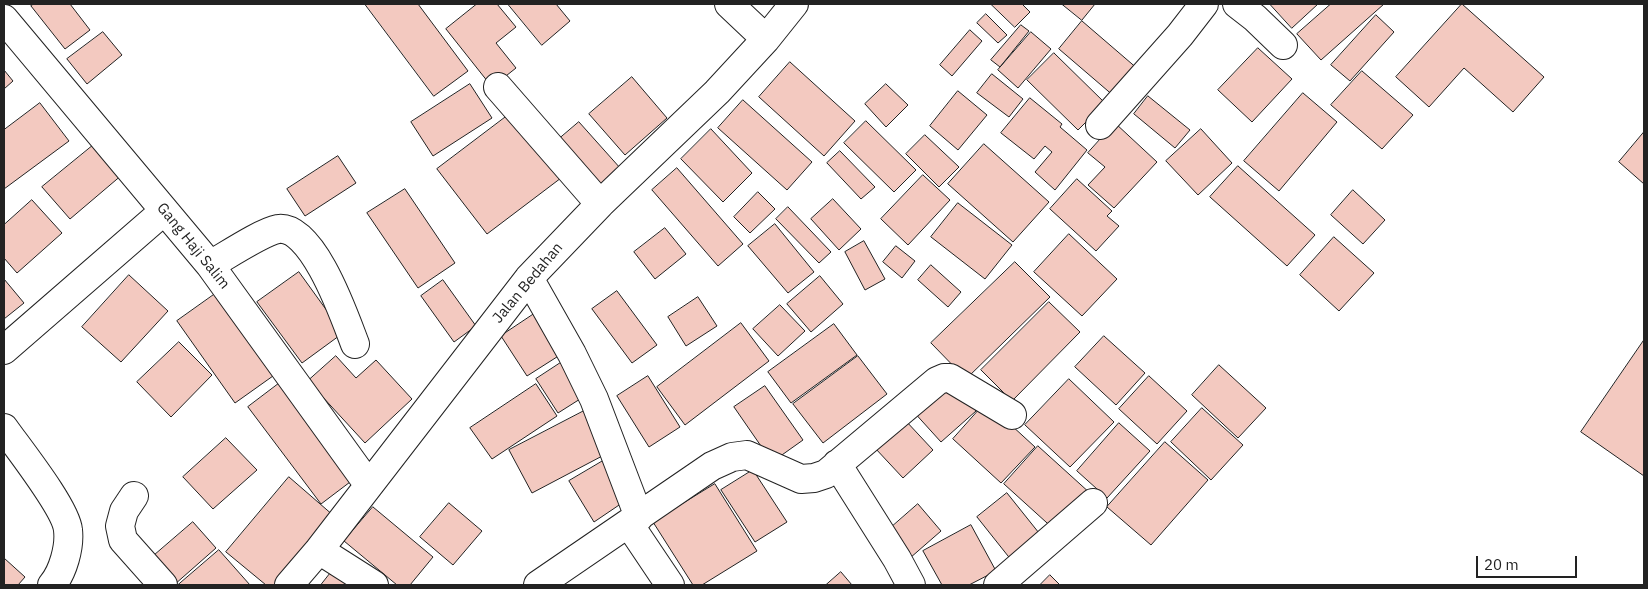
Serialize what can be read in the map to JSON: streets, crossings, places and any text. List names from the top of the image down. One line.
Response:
{"streets":{"street":["Gang Haji Salim","Jalan Bedahan"]},"crossings":[["Gang Haji Salim","Jalan Bedahan"]],"scale_bar":"20 m"}
